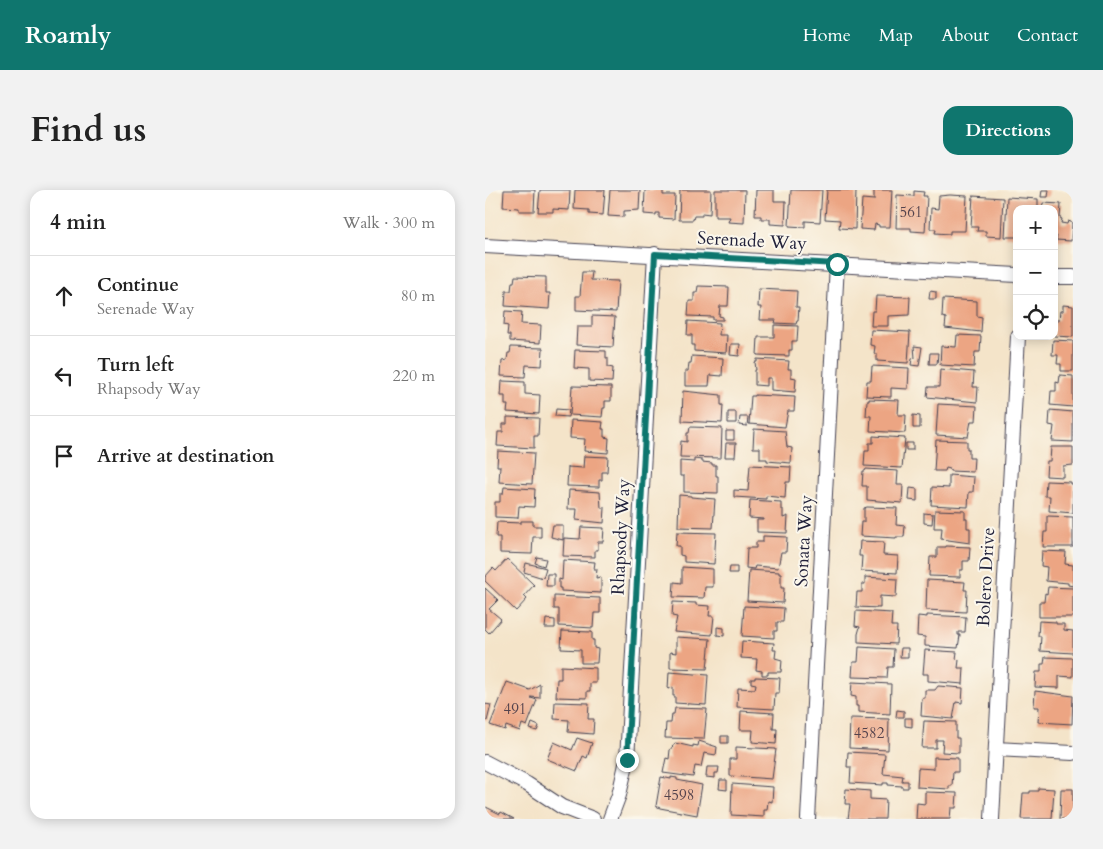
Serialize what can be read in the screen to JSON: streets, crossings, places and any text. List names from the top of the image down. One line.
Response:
{"streets":{"street":["Serenade Way","Rhapsody Way","Sonata Way","Bolero Drive"]},"crossings":[["Serenade Way","Rhapsody Way"],["Serenade Way","Sonata Way"]],"house_numbers":["561","491","4582","4598"],"page":{"header":"Roamly","nav":["Home","Map","About","Contact"],"title":"Find us","buttons":"Directions","heading":["4 min","Walk · 300 m"],"map_buttons":["+","−"],"list":[["Continue","Serenade Way","80 m"],["Turn left","Rhapsody Way","220 m"],"Arrive at destination"]}}
